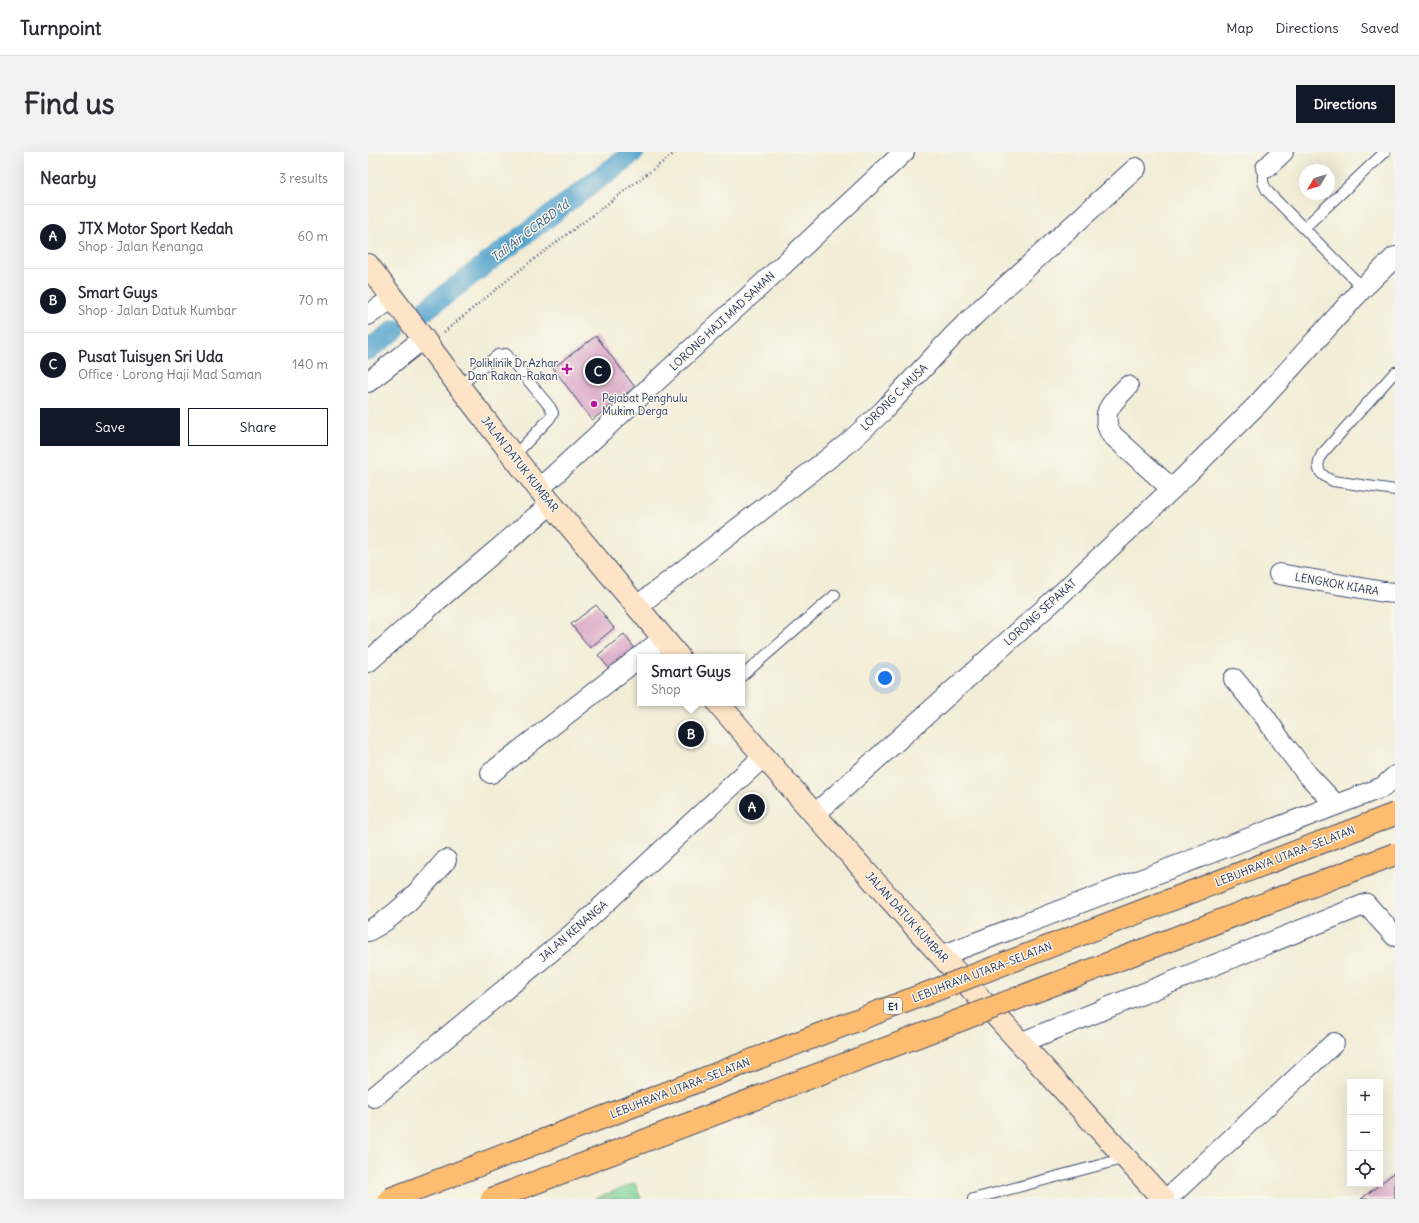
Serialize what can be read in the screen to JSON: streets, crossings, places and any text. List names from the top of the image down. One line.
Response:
{"streets":{"highway":["LEBUHRAYA UTARA–SELATAN","E1"],"main road":["JALAN DATUK KUMBAR"],"street":["LORONG HAJI MAD SAMAN","LORONG C-MUSA","LENGKOK KIARA","LORONG SEPAKAT","JALAN KENANGA"]},"crossings":[["LORONG HAJI MAD SAMAN","JALAN DATUK KUMBAR"],["LORONG C-MUSA","JALAN DATUK KUMBAR"],["JALAN DATUK KUMBAR","LORONG SEPAKAT"],["JALAN DATUK KUMBAR","JALAN KENANGA"]],"water":["Tali Air CCRBD 1d"],"places":{"health":["Poliklinik Dr.Azhar Dan Rakan-Rakan"],"other":["Pejabat Penghulu Mukim Derga"]},"north":"bottom left","page":{"header":"Turnpoint","nav":["Map","Directions","Saved"],"buttons":["Directions",["Save","Share"]],"title":"Find us","heading":["Nearby","3 results"],"list":[{"mark":"A","name":"JTX Motor Sport Kedah","note":"Shop · Jalan Kenanga","value":"60 m"},{"mark":"B","name":"Smart Guys","note":"Shop · Jalan Datuk Kumbar","value":"70 m"},{"mark":"C","name":"Pusat Tuisyen Sri Uda","note":"Office · Lorong Haji Mad Saman","value":"140 m"}],"pins":["C","B","A"],"popup":["Smart Guys","Shop"],"map_buttons":["+","−"]}}
